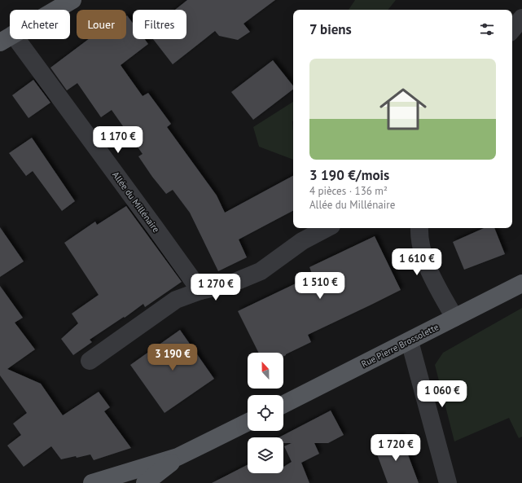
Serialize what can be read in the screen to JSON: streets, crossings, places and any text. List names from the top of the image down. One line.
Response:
{"streets":{"main road":["Rue Pierre Brossolette"],"street":["Allée du Millénaire"]},"north":"top","page":{"chip":["Acheter","Louer","Filtres"],"heading":"7 biens","list":[{"name":"3 190 €/mois","note":"4 pièces · 136 m² · Allée du Millénaire"}],"price":["1 170 €","1 610 €","1 510 €","1 270 €","3 190 €","1 060 €","1 720 €"]}}
